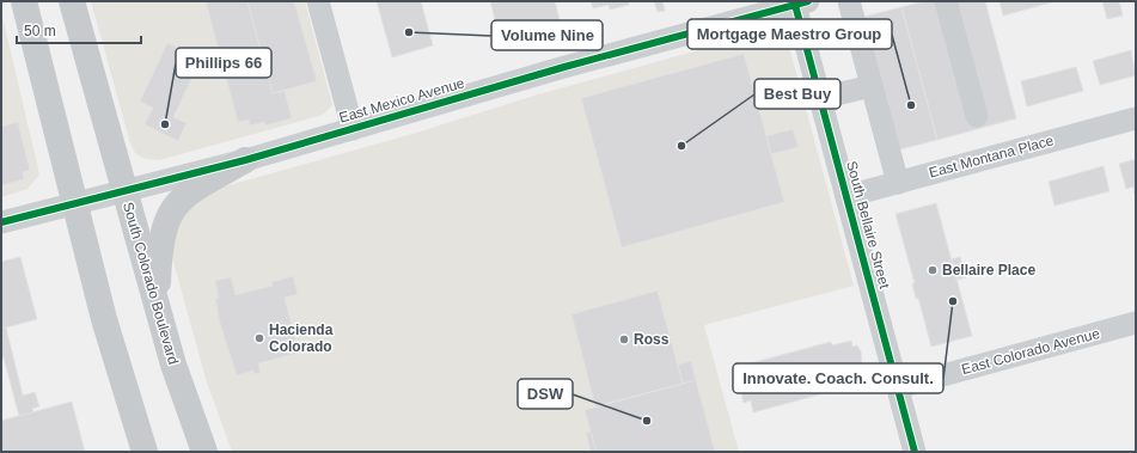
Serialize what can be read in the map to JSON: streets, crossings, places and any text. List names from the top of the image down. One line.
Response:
{"streets":{"main road":["South Colorado Boulevard"],"street":["East Mexico Avenue","East Montana Place","South Bellaire Street","East Colorado Avenue"]},"crossings":[["East Mexico Avenue","South Bellaire Street"],["East Mexico Avenue","South Colorado Boulevard"],["East Montana Place","South Bellaire Street"],["South Bellaire Street","East Colorado Avenue"]],"places":["Volume Nine","Mortgage Maestro Group","Phillips 66","Best Buy","Bellaire Place","Innovate. Coach. Consult.","Hacienda Colorado","Ross","DSW"],"scale_bar":"50 m"}
